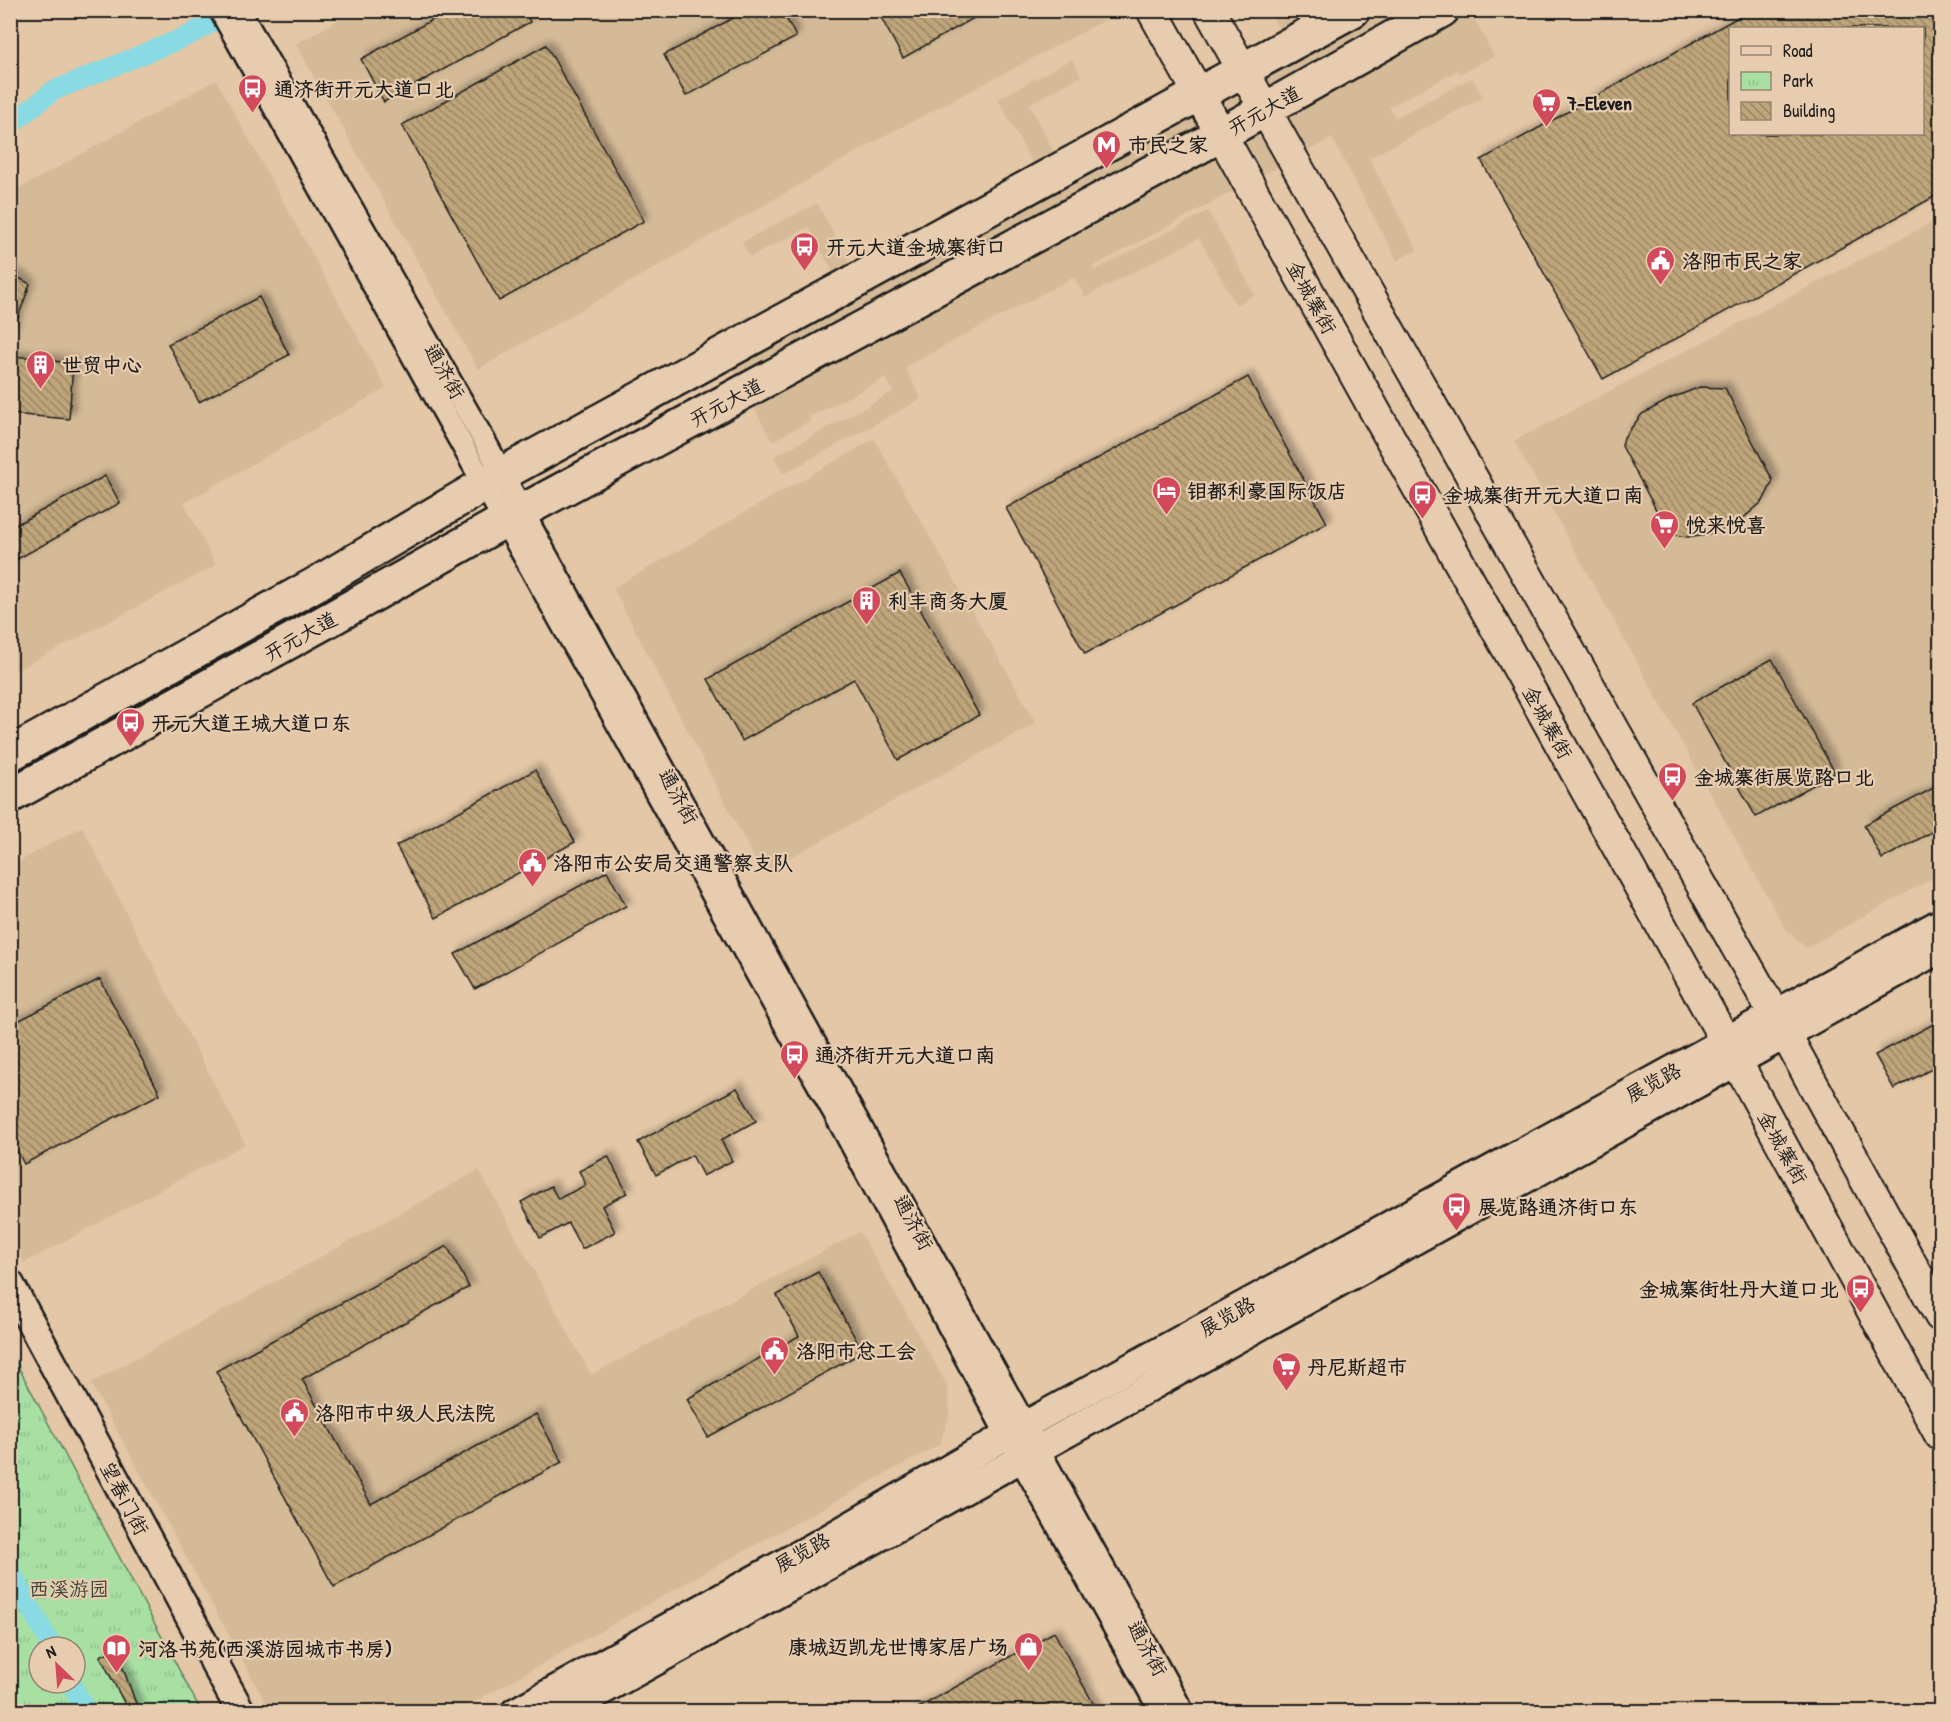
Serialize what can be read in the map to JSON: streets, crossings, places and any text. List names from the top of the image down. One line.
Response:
{"streets":{"main road":["开元大道","金城寨街"],"street":["通济街","展览路","望春门街"]},"crossings":[["开元大道","金城寨街"],["开元大道","通济街"],["金城寨街","展览路"],["通济街","展览路"]],"parks":["西溪游园"],"places":{"bus stop":["通济街开元大道口北","开元大道金城寨街口","金城寨街开元大道口南","开元大道王城大道口东","金城寨街展览路口北","通济街开元大道口南","展览路通济街口东","金城寨街牡丹大道口北"],"supermarket":["7-Eleven","悦来悦喜","丹尼斯超市"],"metro station":["市民之家"],"public building":["洛阳市民之家","洛阳市公安局交通警察支队","洛阳市总工会","洛阳市中级人民法院"],"building":["世贸中心","利丰商务大厦"],"hotel":["钼都利豪国际饭店"],"shop":["康城迈凯龙世博家居广场"],"library":["河洛书苑(西溪游园城市书房)"]},"legend":["Road","Park","Building"],"north":"top left"}
